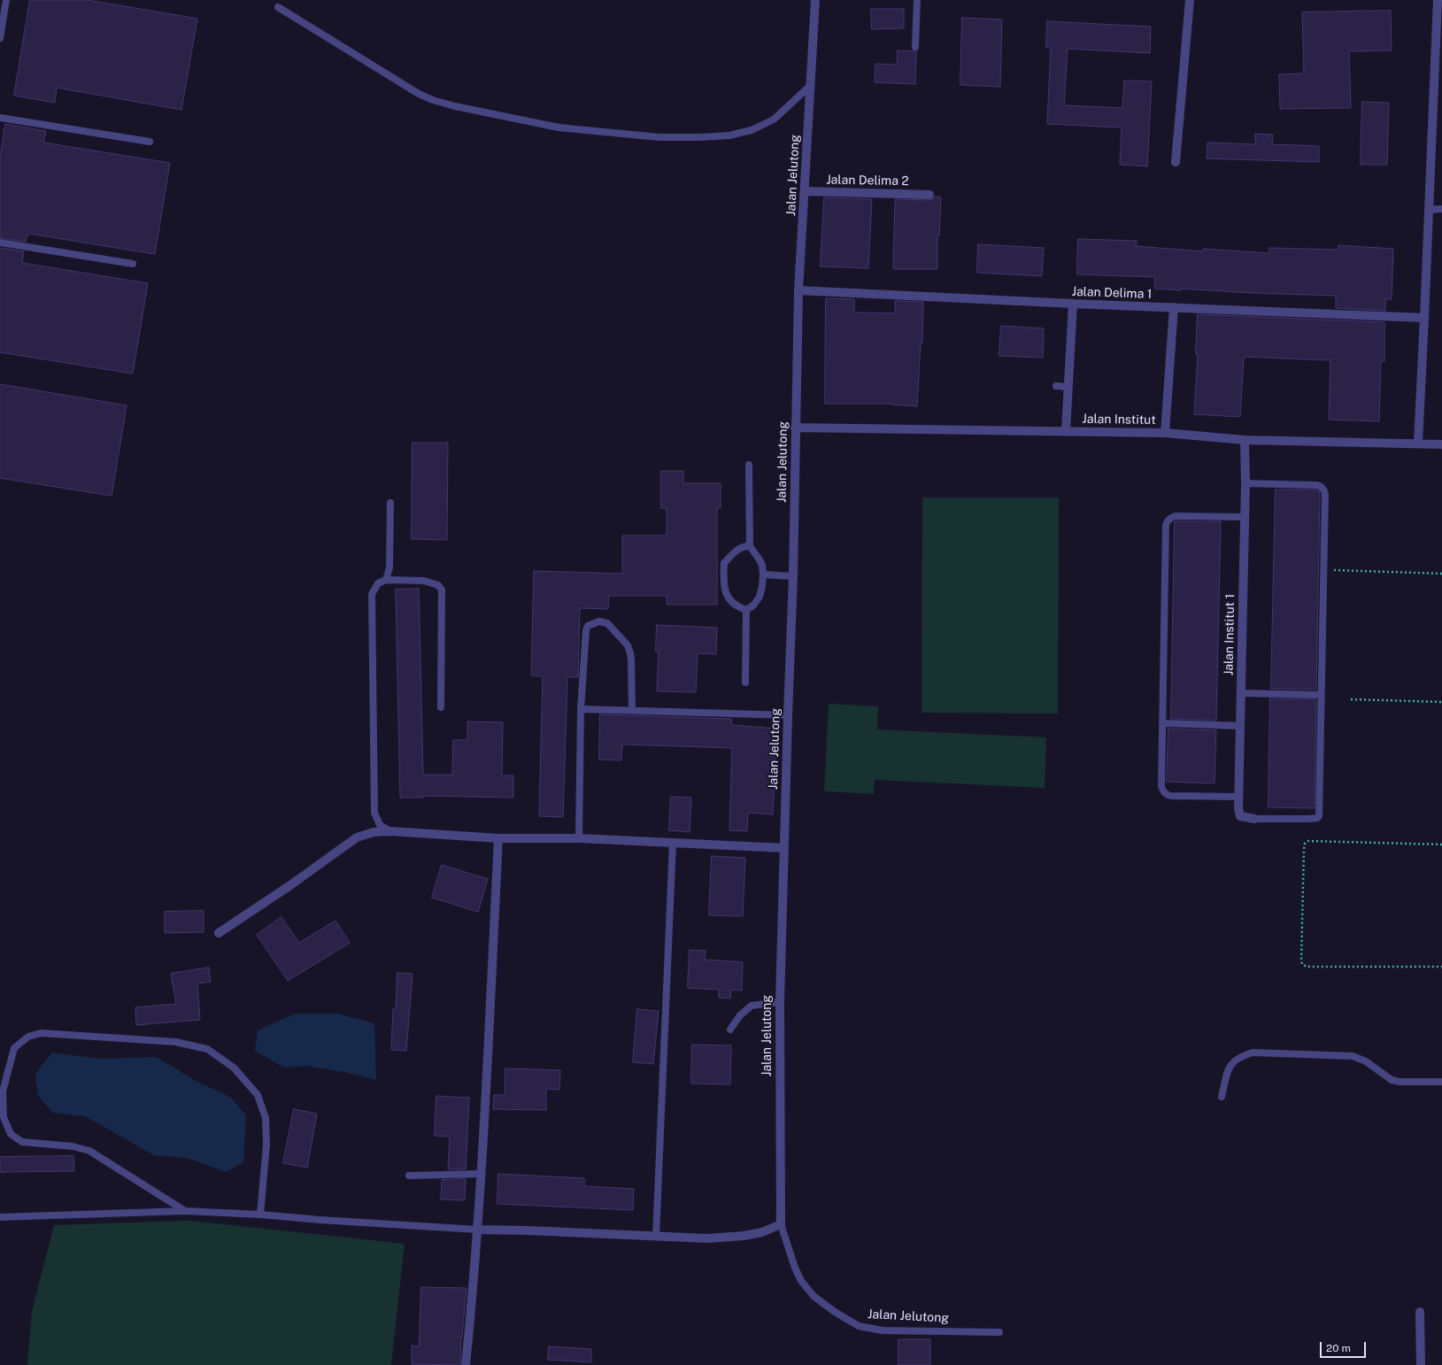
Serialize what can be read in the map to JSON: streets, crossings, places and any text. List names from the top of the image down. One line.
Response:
{"streets":{"street":["Jalan Jelutong","Jalan Delima 2","Jalan Delima 1","Jalan Institut","Jalan Institut 1"]},"crossings":[["Jalan Jelutong","Jalan Delima 2"],["Jalan Jelutong","Jalan Delima 1"],["Jalan Jelutong","Jalan Institut"],["Jalan Institut","Jalan Institut 1"]],"scale_bar":"20 m"}
